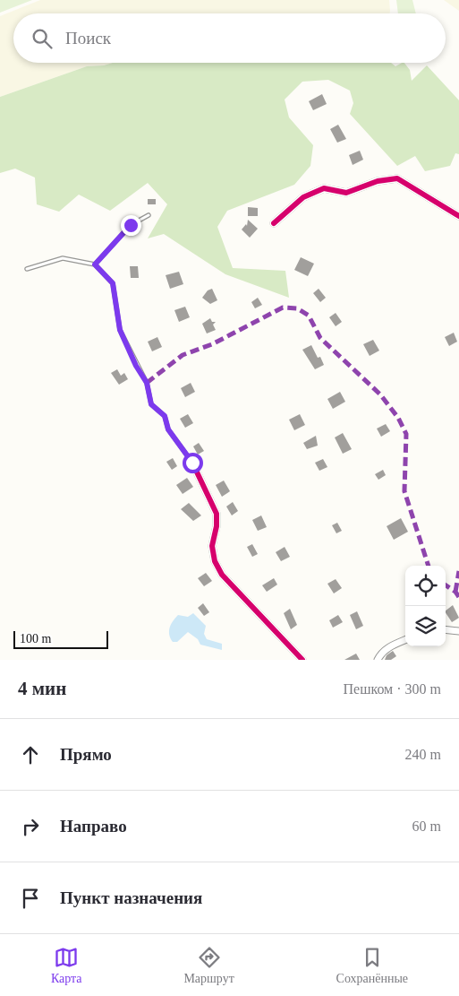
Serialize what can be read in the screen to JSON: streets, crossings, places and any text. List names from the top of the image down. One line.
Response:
{"scale_bar":"100 m","page":{"search":"Поиск","scale":"100 m","heading":["4 мин","Пешком · 300 m"],"list":[["Прямо","240 m"],["Направо","60 m"],"Пункт назначения"],"nav":["Карта","Маршрут","Сохранённые"]}}
